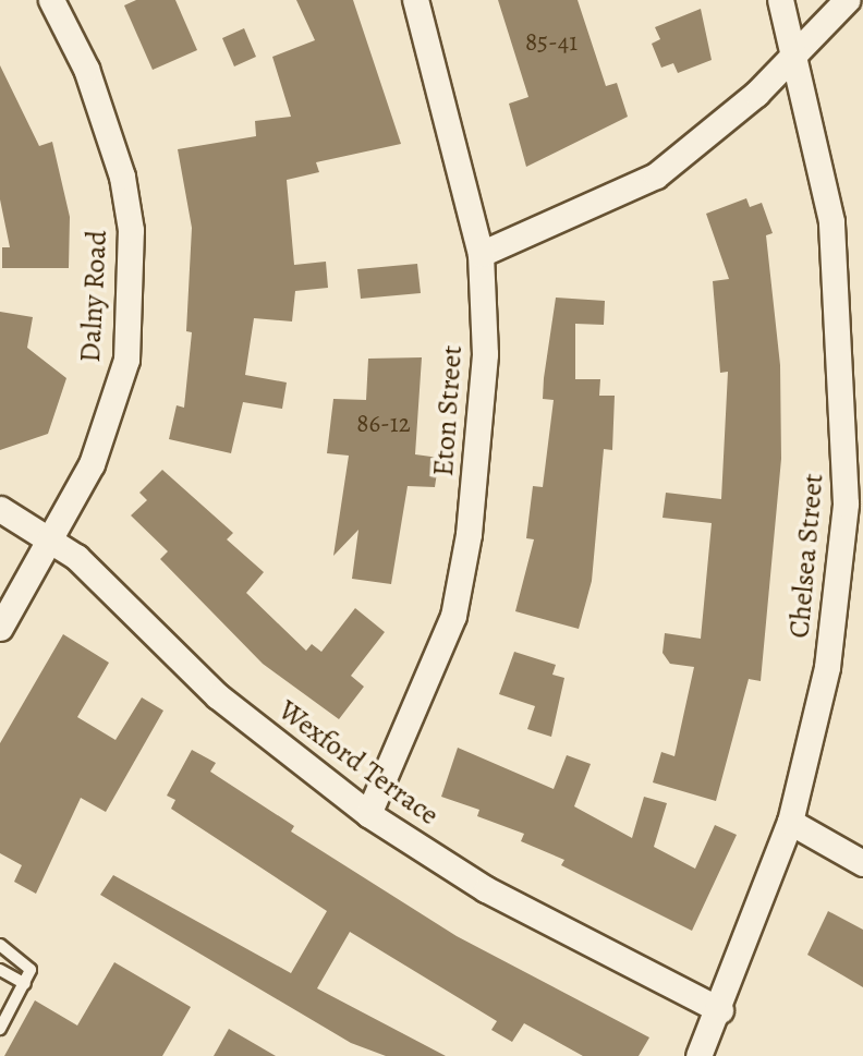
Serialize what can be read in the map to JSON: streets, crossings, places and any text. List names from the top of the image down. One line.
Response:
{"streets":{"street":["Dalny Road","Eton Street","Chelsea Street","Wexford Terrace"]},"crossings":[["Dalny Road","Wexford Terrace"],["Eton Street","Wexford Terrace"],["Chelsea Street","Wexford Terrace"]],"house_numbers":["85-41","86-12"]}
